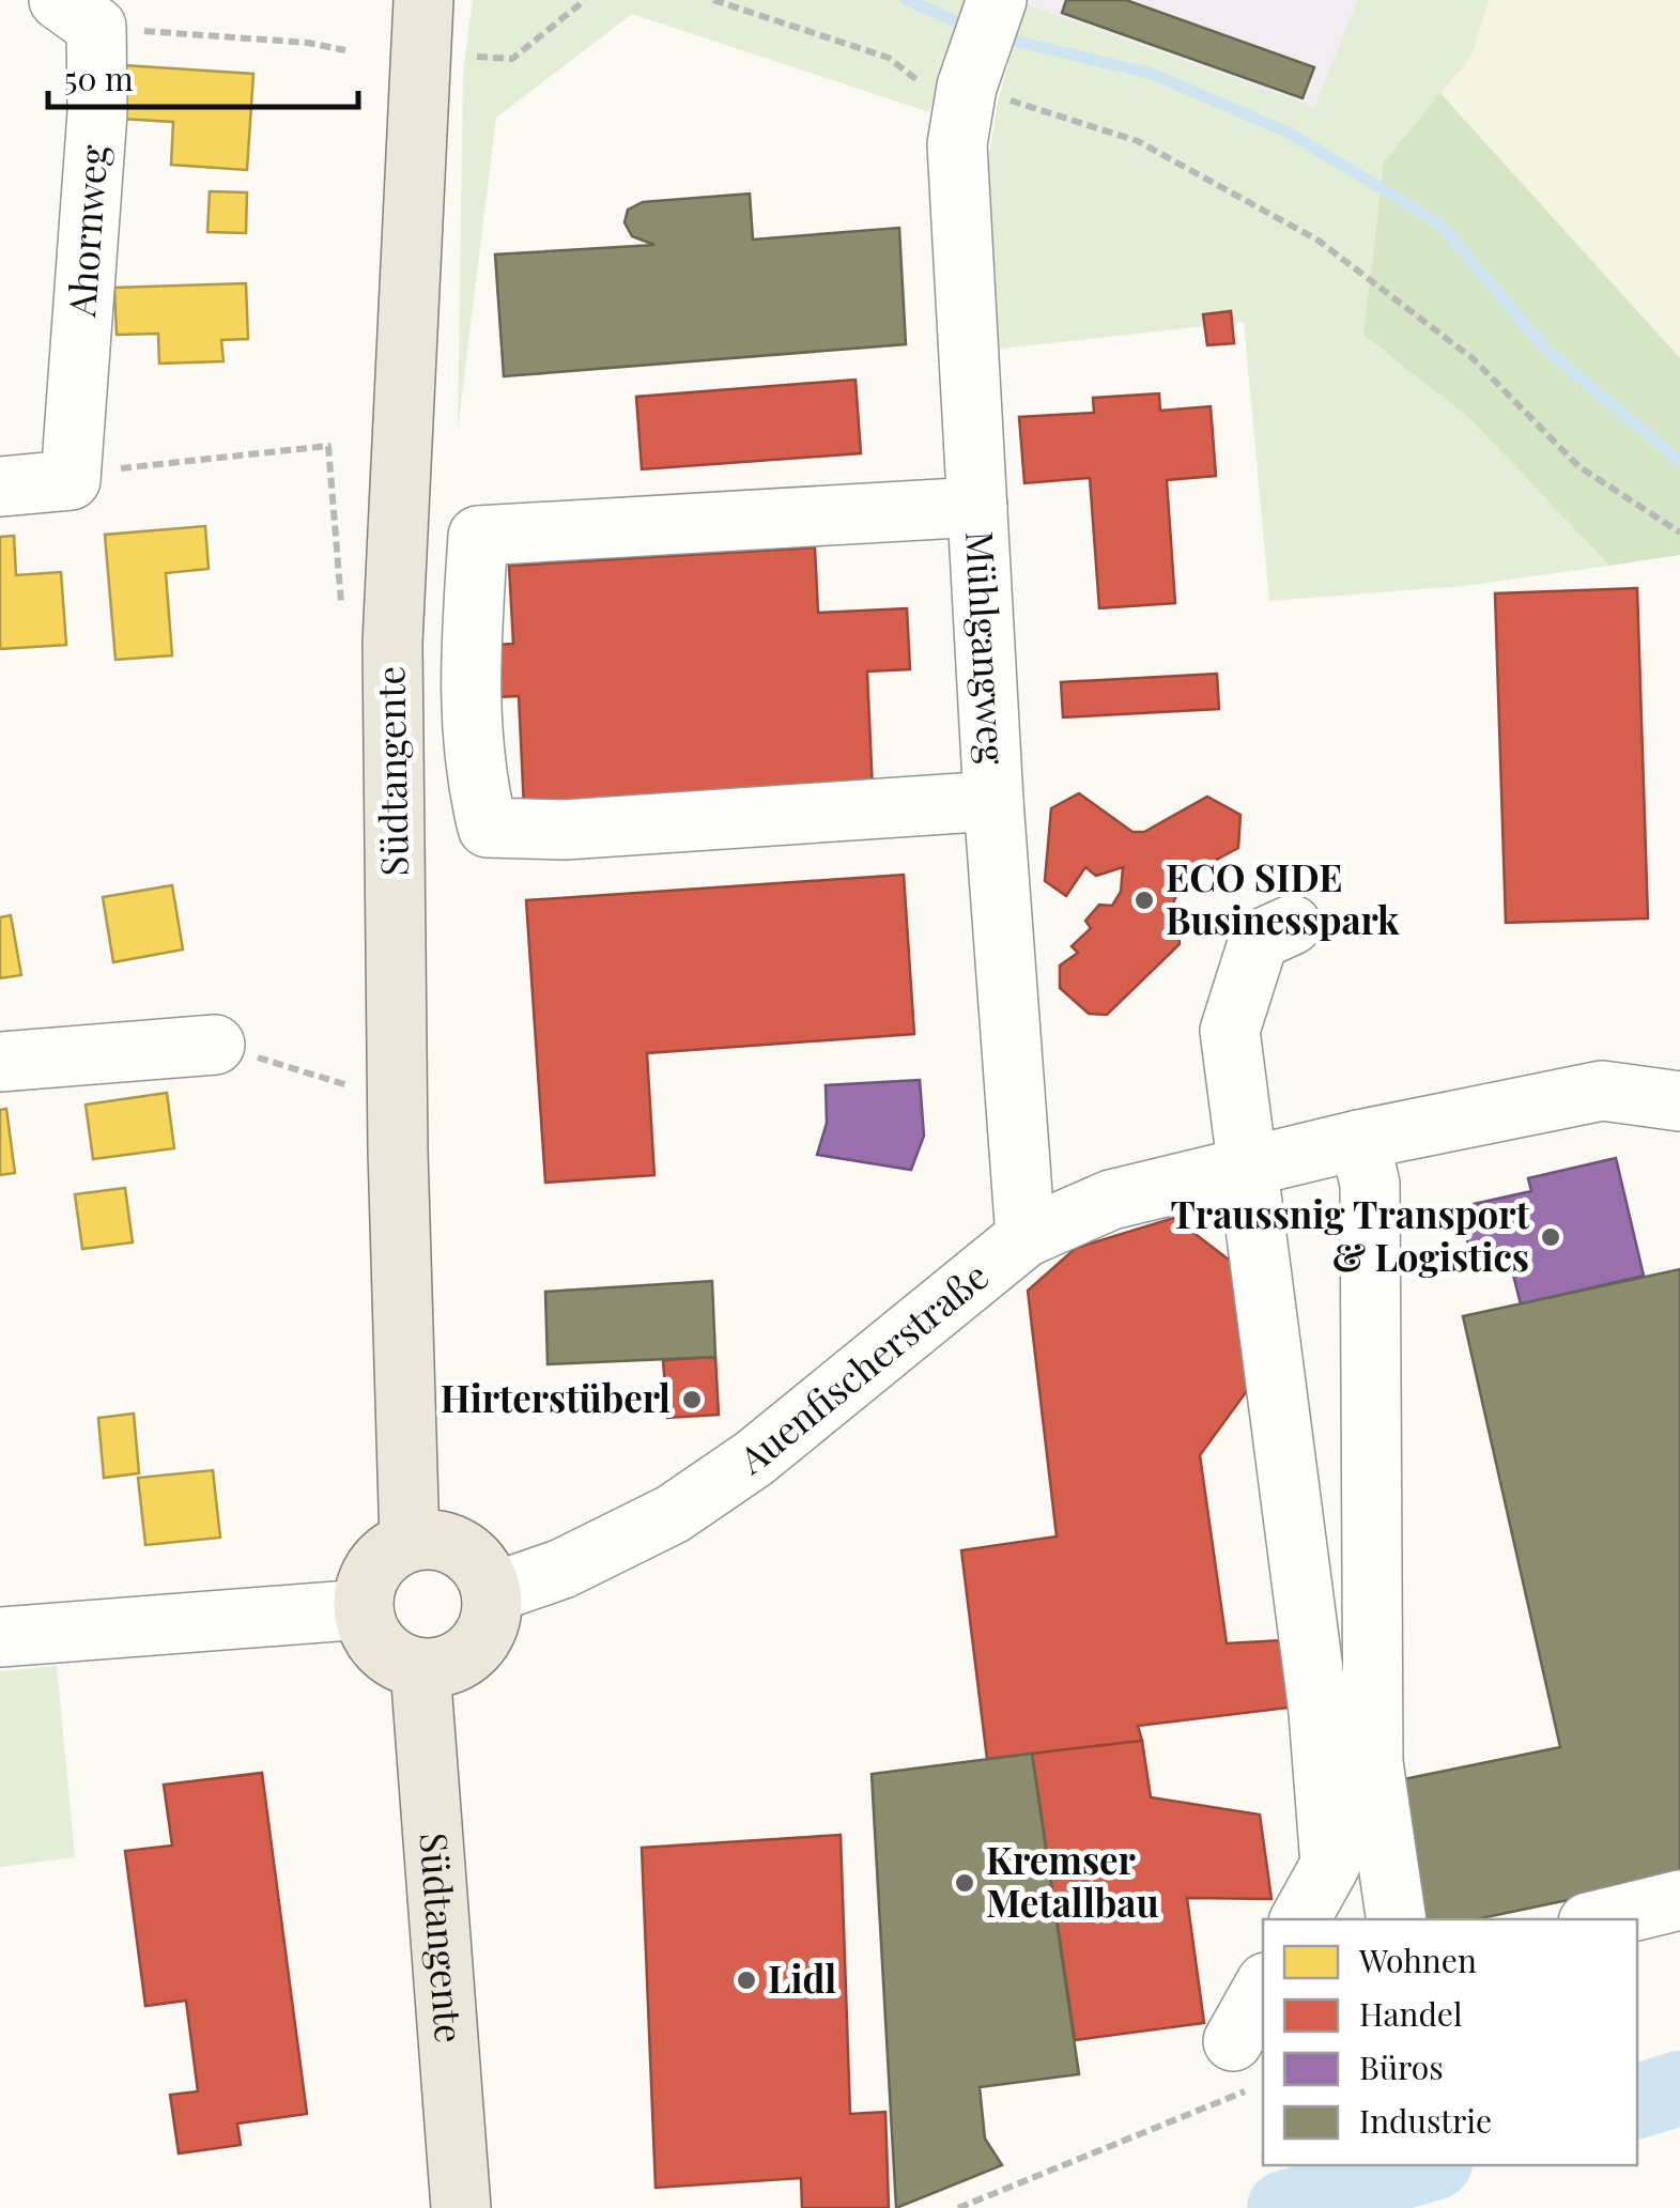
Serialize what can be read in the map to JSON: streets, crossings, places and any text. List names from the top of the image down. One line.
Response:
{"streets":{"main road":["Südtangente"],"street":["Ahornweg","Mühlgangweg","Auenfischerstraße"]},"crossings":[["Mühlgangweg","Auenfischerstraße"],["Südtangente","Auenfischerstraße"]],"places":["ECO SIDE Businesspark","Traussnig Transport & Logistics","Hirterstüberl","Kremser Metallbau","Lidl"],"legend":["Wohnen","Handel","Büros","Industrie"],"scale_bar":"50 m"}
